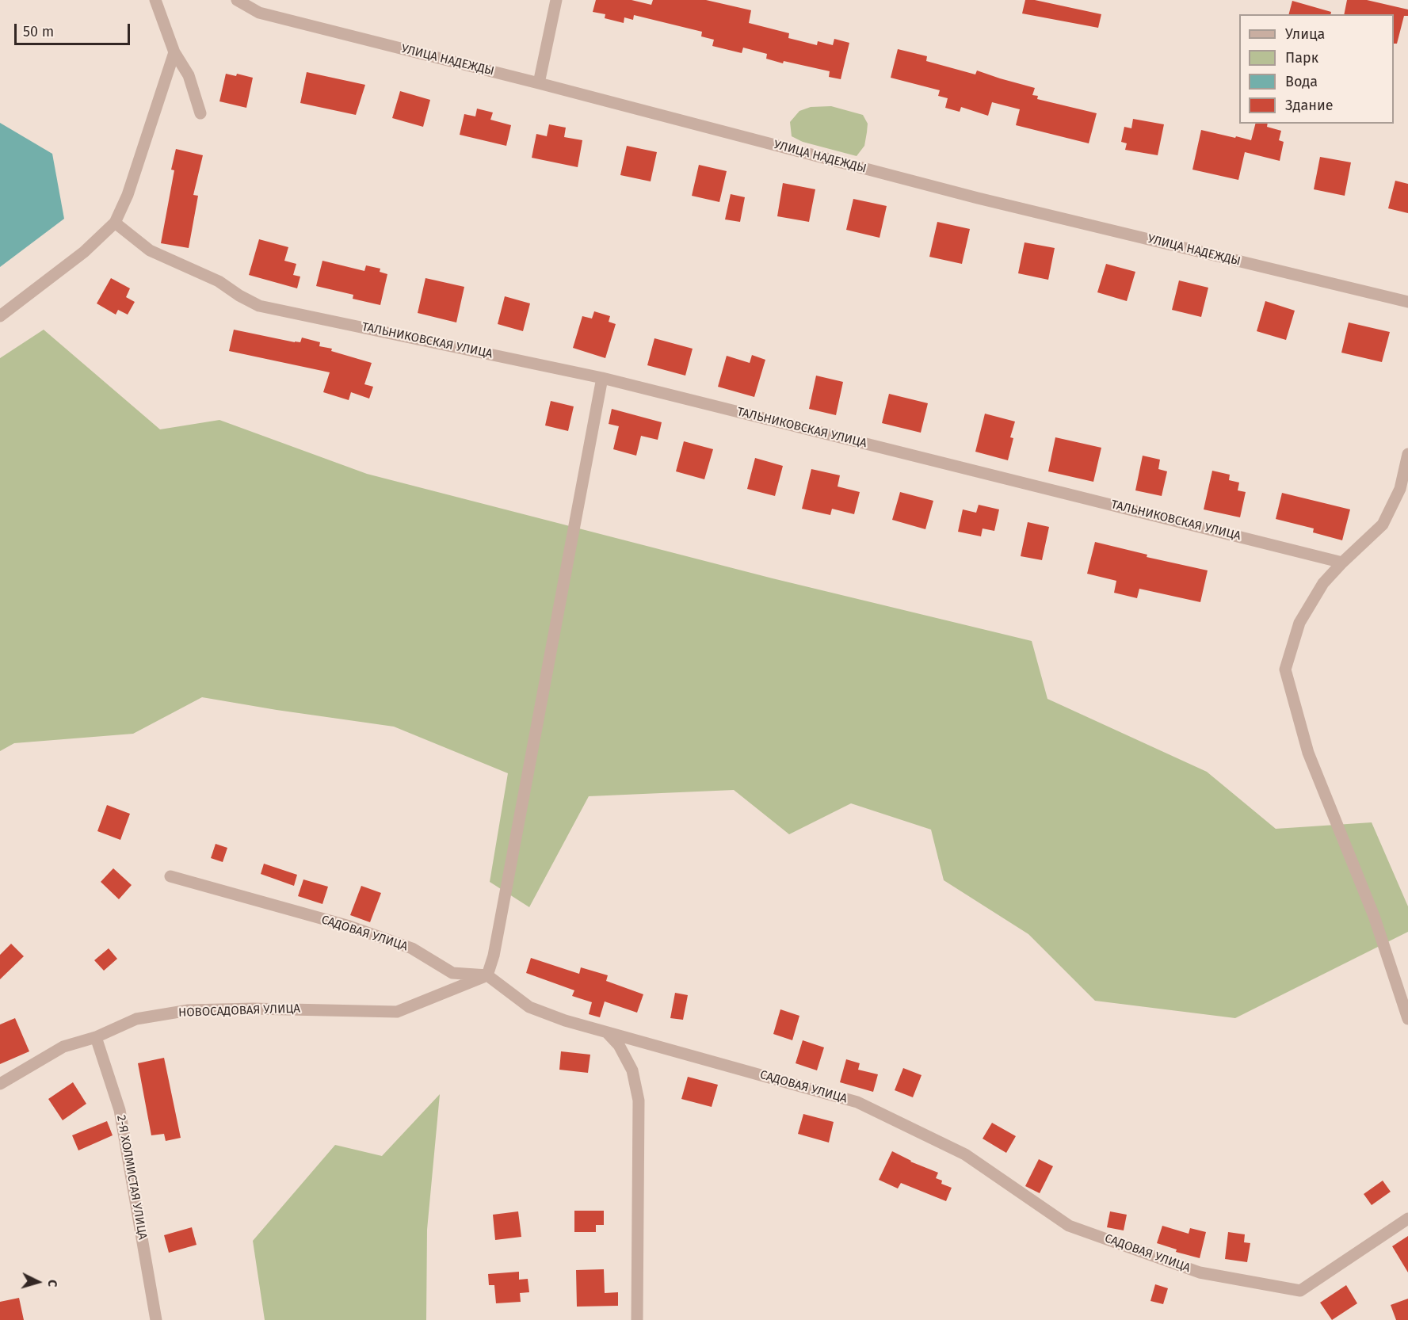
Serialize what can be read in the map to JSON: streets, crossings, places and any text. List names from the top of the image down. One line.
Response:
{"streets":{"street":["УЛИЦА НАДЕЖДЫ","ТАЛЬНИКОВСКАЯ УЛИЦА","САДОВАЯ УЛИЦА","НОВОСАДОВАЯ УЛИЦА","2-Я ХОЛМИСТАЯ УЛИЦА"]},"crossings":[["САДОВАЯ УЛИЦА","НОВОСАДОВАЯ УЛИЦА"],["НОВОСАДОВАЯ УЛИЦА","2-Я ХОЛМИСТАЯ УЛИЦА"]],"legend":["Улица","Парк","Вода","Здание"],"scale_bar":"50 m","north":"right"}
